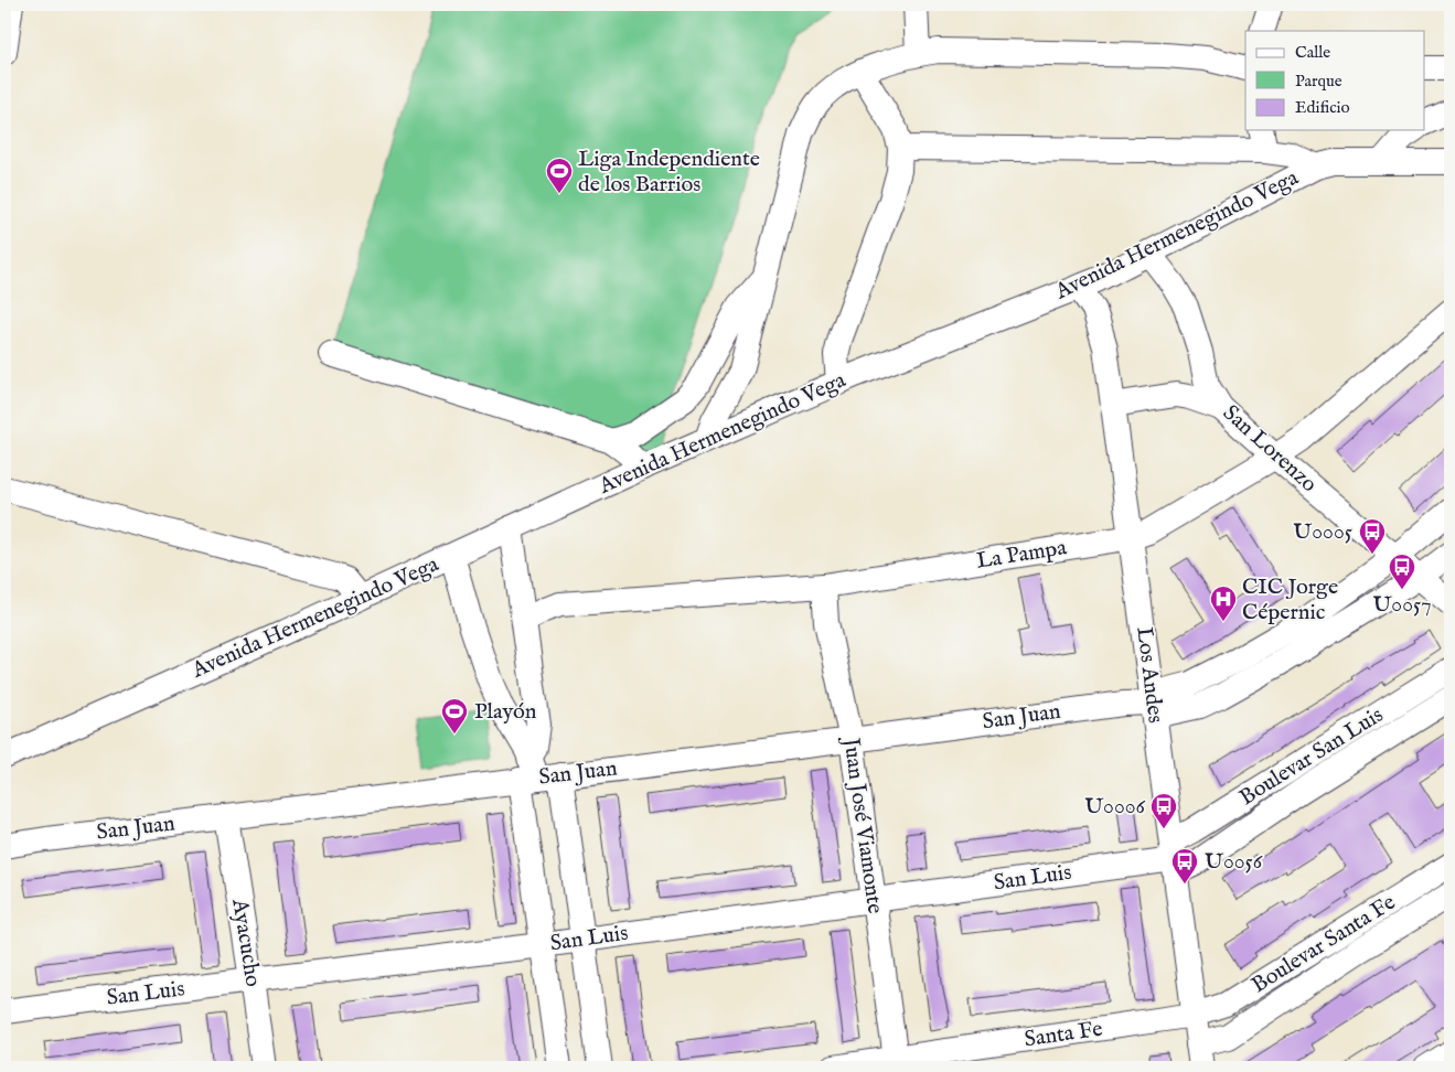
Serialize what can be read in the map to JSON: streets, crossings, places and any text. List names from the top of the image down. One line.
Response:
{"streets":{"street":["Avenida Hermenegindo Vega","San Lorenzo","La Pampa","Los Andes","San Juan","Boulevar San Luis","Juan José Viamonte","San Luis","Ayacucho","Boulevar Santa Fe","Santa Fe"]},"crossings":[["Avenida Hermenegindo Vega","San Lorenzo"],["Avenida Hermenegindo Vega","Los Andes"],["San Lorenzo","La Pampa"],["La Pampa","Los Andes"],["La Pampa","Juan José Viamonte"],["Los Andes","San Juan"],["Los Andes","Boulevar San Luis"],["Los Andes","San Luis"],["Los Andes","Boulevar Santa Fe"],["Los Andes","Santa Fe"],["San Juan","Juan José Viamonte"],["San Juan","Ayacucho"],["Boulevar San Luis","San Luis"],["Juan José Viamonte","San Luis"],["Juan José Viamonte","Santa Fe"],["San Luis","Ayacucho"],["Boulevar Santa Fe","Santa Fe"]],"places":{"sports":["Liga Independiente de los Barrios","Playón"],"bus stop":["U0005","U0057","U0006","U0056"],"hospital":["CIC Jorge Cépernic"]},"legend":["Calle","Parque","Edificio"]}
